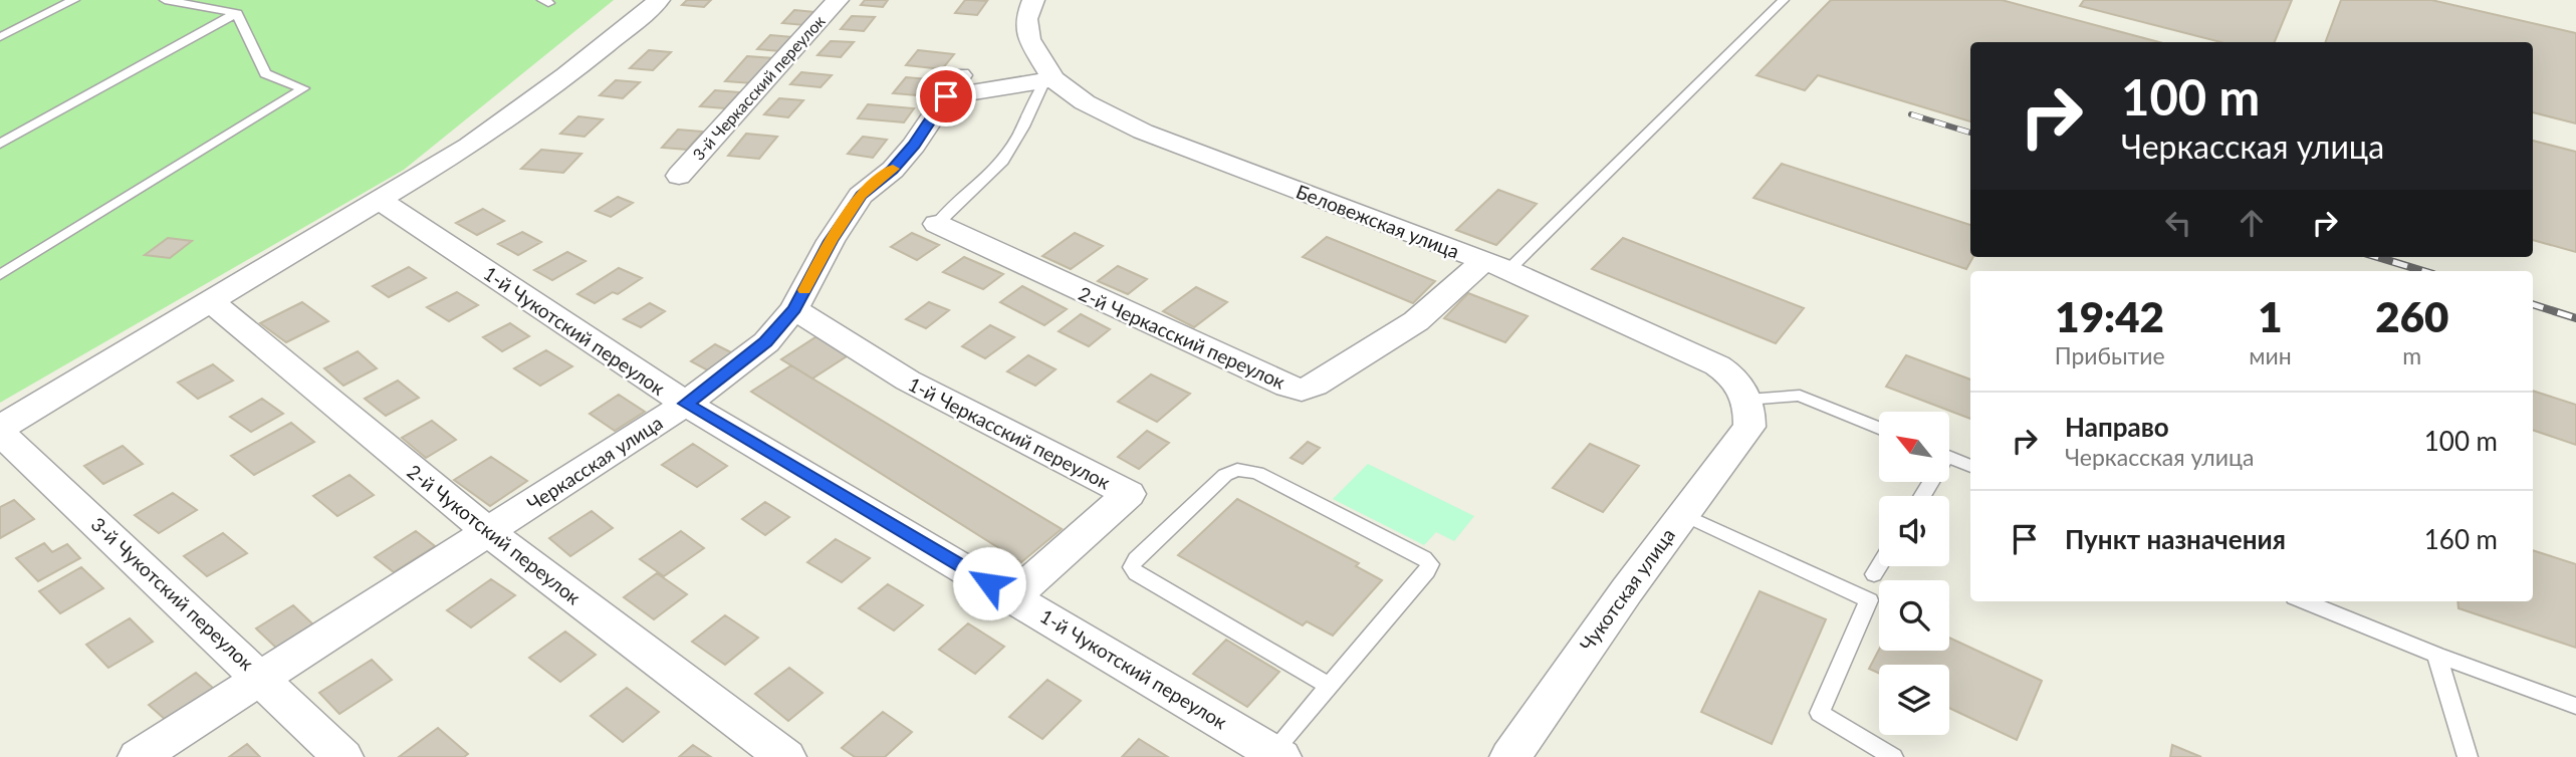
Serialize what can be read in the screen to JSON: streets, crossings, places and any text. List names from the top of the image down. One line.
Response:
{"streets":{"street":["3-й Черкасский переулок","Беловежская улица","1-й Чукотский переулок","2-й Черкасский переулок","1-й Черкасский переулок","Черкасская улица","2-й Чукотский переулок","Чукотская улица","3-й Чукотский переулок"]},"crossings":[["Беловежская улица","2-й Черкасский переулок"],["Беловежская улица","Черкасская улица"],["Беловежская улица","Чукотская улица"],["1-й Чукотский переулок","1-й Черкасский переулок"],["1-й Чукотский переулок","Черкасская улица"],["1-й Черкасский переулок","Черкасская улица"],["Черкасская улица","2-й Чукотский переулок"],["Черкасская улица","3-й Чукотский переулок"]],"north":"top left","page":{"turn":["100 m","Черкасская улица"],"eta":["19:42","Прибытие","1","мин","260","m"],"list":[{"name":"Направо","note":"Черкасская улица","value":"100 m"},{"name":"Пункт назначения","value":"160 m"}]}}
